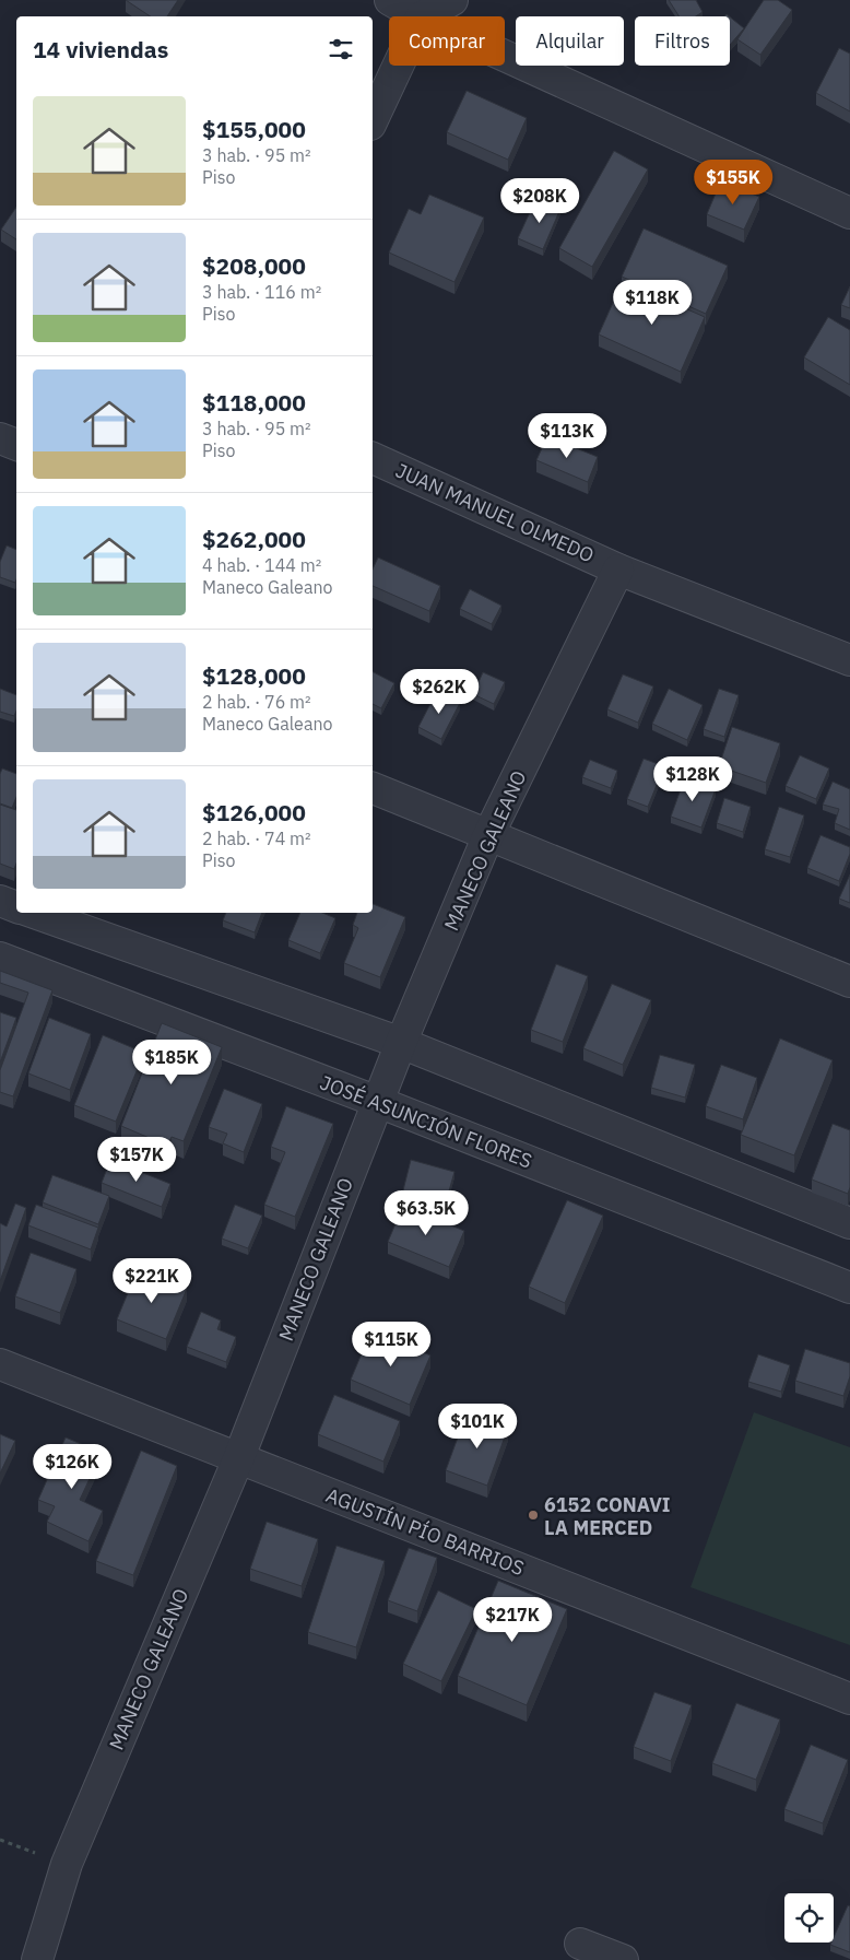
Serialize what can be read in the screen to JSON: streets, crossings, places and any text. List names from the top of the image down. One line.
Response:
{"streets":{"street":["JUAN MANUEL OLMEDO","MANECO GALEANO","JOSÉ ASUNCIÓN FLORES","AGUSTÍN PÍO BARRIOS"]},"crossings":[["JUAN MANUEL OLMEDO","MANECO GALEANO"],["MANECO GALEANO","JOSÉ ASUNCIÓN FLORES"],["MANECO GALEANO","AGUSTÍN PÍO BARRIOS"]],"places":["6152 CONAVI LA MERCED"],"page":{"chip":["Comprar","Alquilar","Filtros"],"heading":"14 viviendas","list":[{"name":"$155,000","note":"3 hab. · 95 m² · Piso"},{"name":"$208,000","note":"3 hab. · 116 m² · Piso"},{"name":"$118,000","note":"3 hab. · 95 m² · Piso"},{"name":"$262,000","note":"4 hab. · 144 m² · Maneco Galeano"},{"name":"$128,000","note":"2 hab. · 76 m² · Maneco Galeano"},{"name":"$126,000","note":"2 hab. · 74 m² · Piso"}],"price":["$155K","$208K","$118K","$113K","$262K","$128K","$185K","$157K","$63.5K","$221K","$115K","$101K","$126K","$217K"]}}
